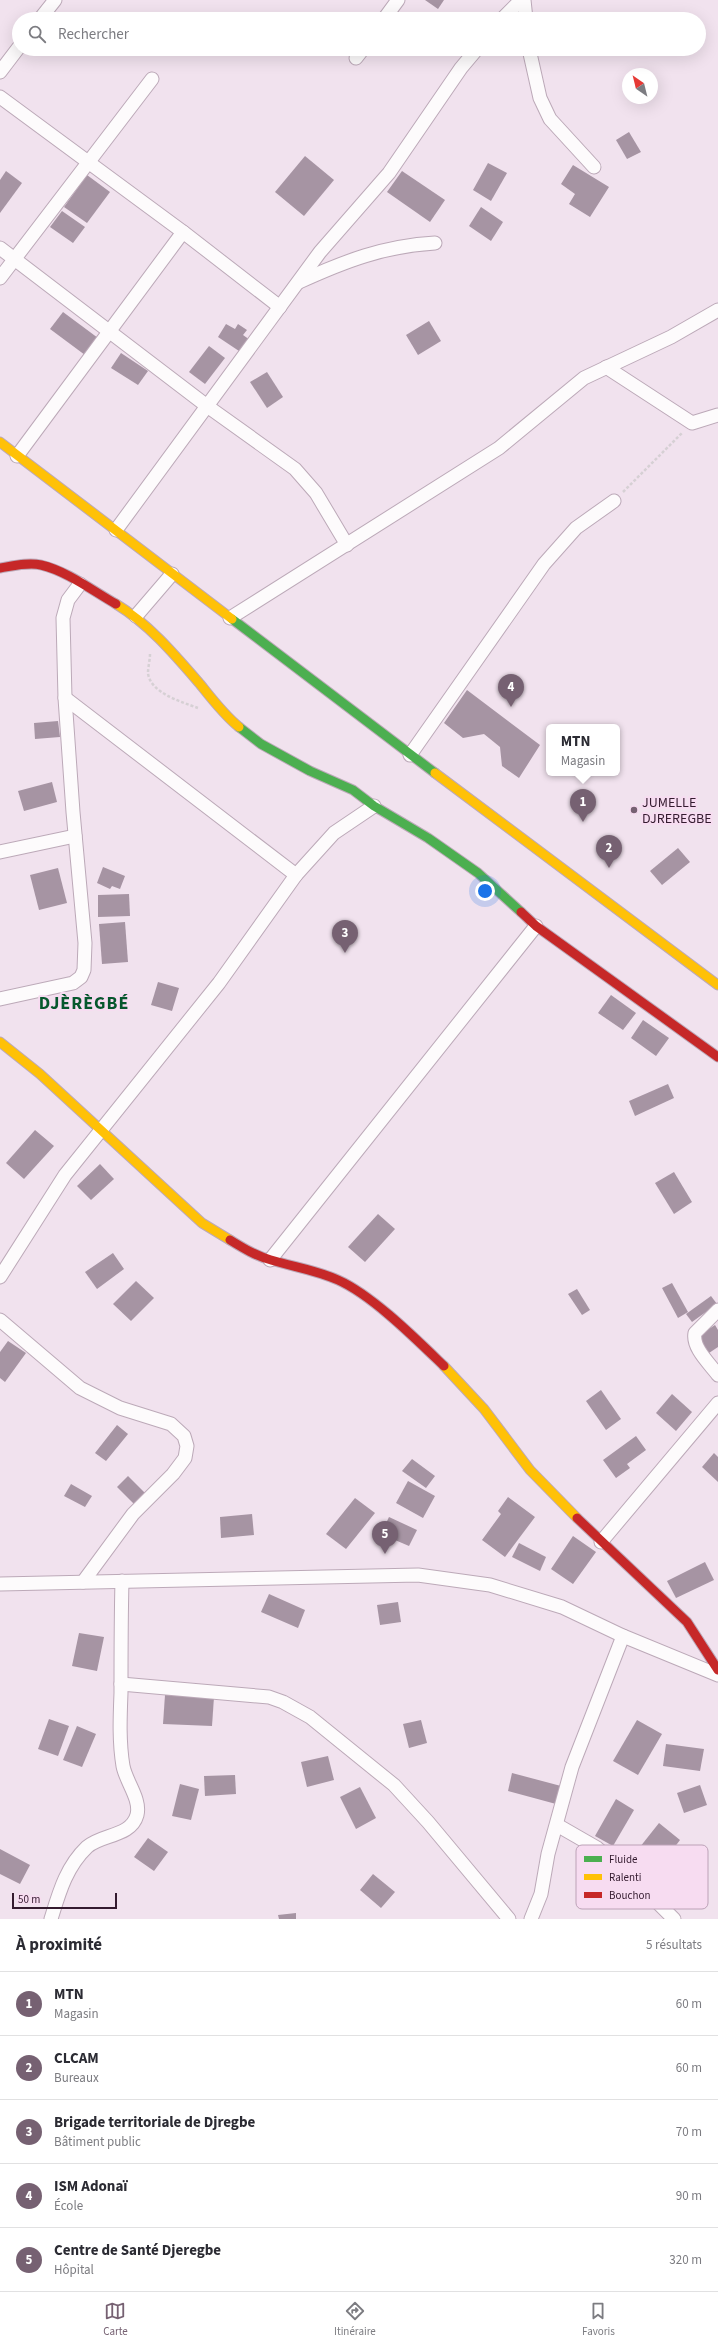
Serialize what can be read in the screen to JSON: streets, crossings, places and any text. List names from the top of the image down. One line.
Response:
{"districts":["DJÈRÈGBÉ"],"places":["JUMELLE DJREREGBE"],"legend":["Fluide","Ralenti","Bouchon"],"scale_bar":"50 m","north":"top left","page":{"search":"Rechercher","pins":["4","1","2","3","5"],"popup":["MTN","Magasin"],"scale":"50 m","heading":["À proximité","5 résultats"],"list":[{"mark":"1","name":"MTN","note":"Magasin","value":"60 m"},{"mark":"2","name":"CLCAM","note":"Bureaux","value":"60 m"},{"mark":"3","name":"Brigade territoriale de Djregbe","note":"Bâtiment public","value":"70 m"},{"mark":"4","name":"ISM Adonaï","note":"École","value":"90 m"},{"mark":"5","name":"Centre de Santé Djeregbe","note":"Hôpital","value":"320 m"}],"nav":["Carte","Itinéraire","Favoris"]}}
